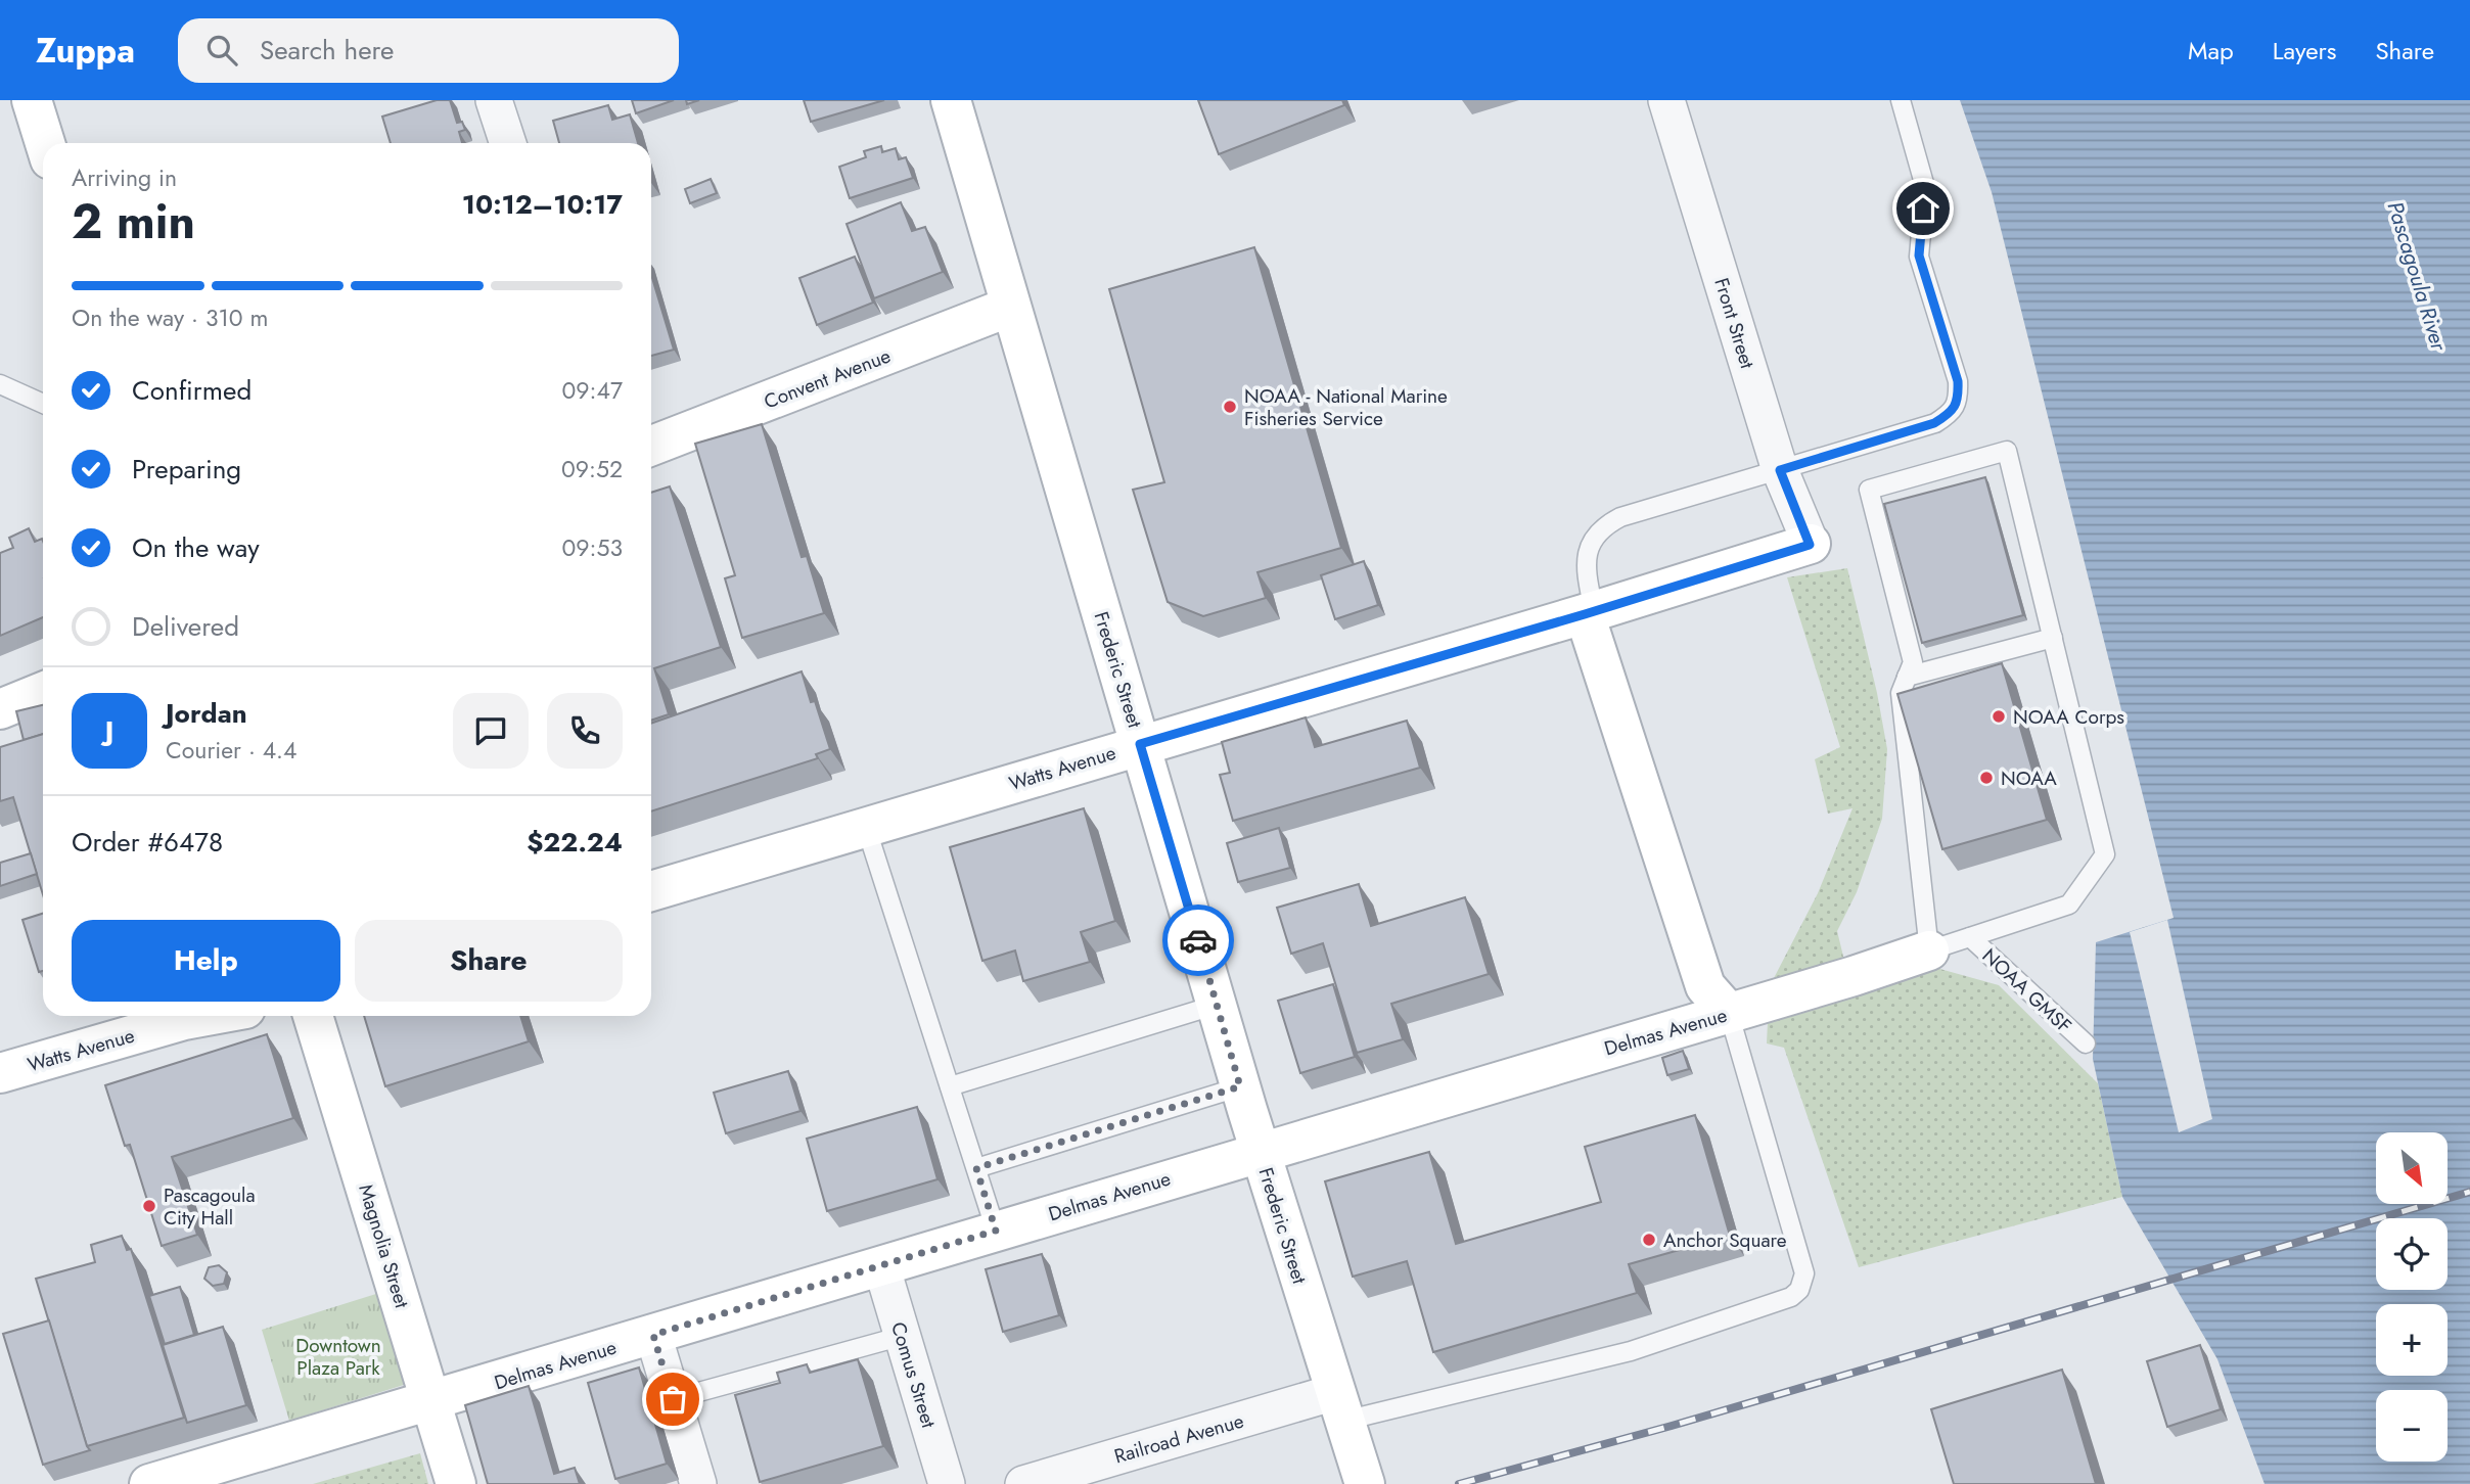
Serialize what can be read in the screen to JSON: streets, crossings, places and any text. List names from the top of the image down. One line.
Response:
{"streets":{"street":["Front Street","Convent Avenue","Frederic Street","Watts Avenue","Delmas Avenue","Magnolia Street","Comus Street","Railroad Avenue"],"lane":["NOAA GMSF"]},"crossings":[["Front Street","Watts Avenue"],["Convent Avenue","Frederic Street"],["Frederic Street","Watts Avenue"],["Frederic Street","Delmas Avenue"],["Frederic Street","Railroad Avenue"],["NOAA GMSF","Delmas Avenue"],["Delmas Avenue","Magnolia Street"],["Delmas Avenue","Comus Street"]],"water":["Pascagoula River"],"parks":["Downtown Plaza Park"],"places":["NOAA - National Marine Fisheries Service","NOAA Corps","NOAA","Pascagoula City Hall","Anchor Square"],"north":"bottom right","page":{"header":"Zuppa","search":"Search here","nav":["Map","Layers","Share"],"heading":["2 min","Arriving in","10:12–10:17"],"panel":["Jordan","Courier · 4.4","Order #6478","$22.24"],"bar":"On the way · 310 m","list":[["Confirmed","09:47"],["Preparing","09:52"],["On the way","09:53"],"Delivered"],"round":"J","buttons":["Help","Share"],"map_buttons":["+","−"]}}
